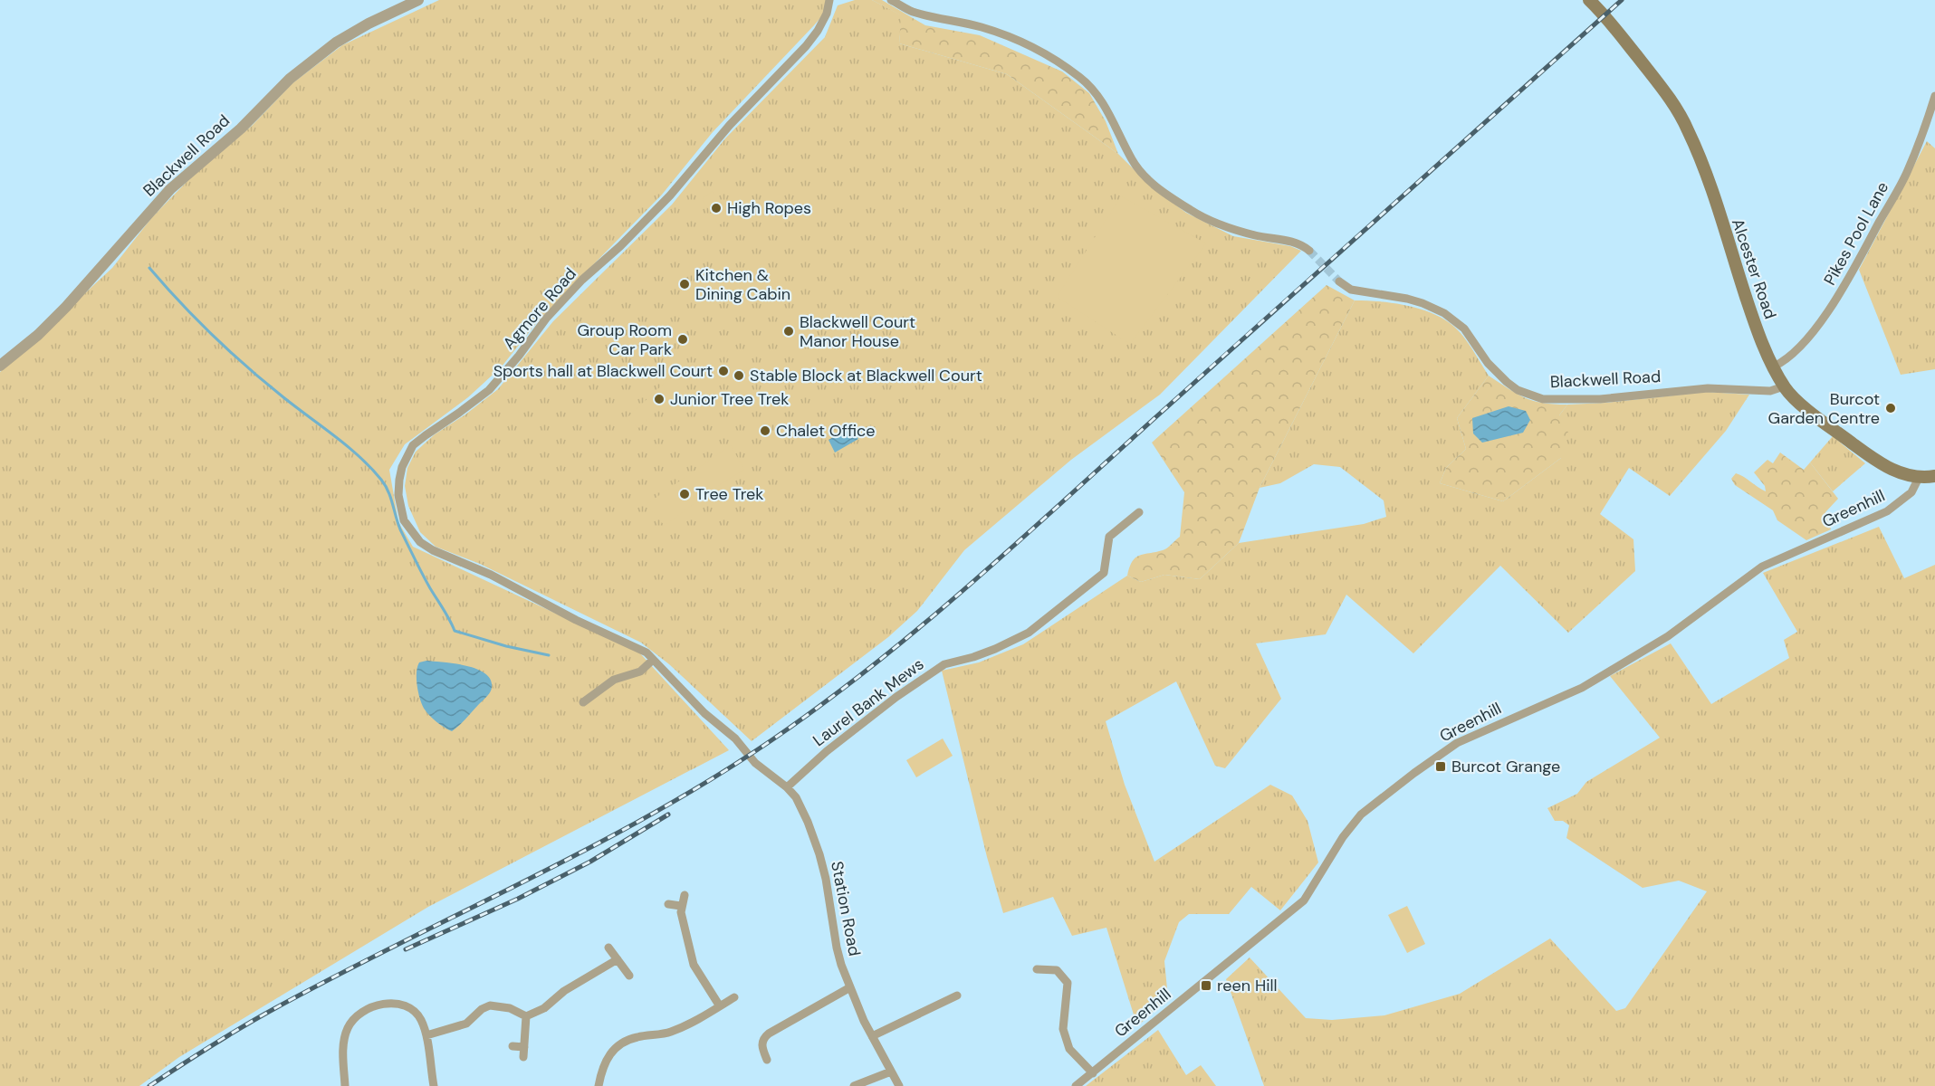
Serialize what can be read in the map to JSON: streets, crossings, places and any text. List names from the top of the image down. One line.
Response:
{"streets":{"main road":["Alcester Road"],"street":["Blackwell Road","Pikes Pool Lane","Agmore Road","Greenhill","Laurel Bank Mews","Station Road"]},"crossings":[["Blackwell Road","Alcester Road"],["Pikes Pool Lane","Alcester Road"],["Alcester Road","Greenhill"],["Agmore Road","Station Road"],["Laurel Bank Mews","Station Road"]],"places":{"other":["High Ropes","Kitchen & Dining Cabin","Blackwell Court Manor House","Group Room Car Park","Sports hall at Blackwell Court","Stable Block at Blackwell Court","Junior Tree Trek","Burcot Garden Centre","Chalet Office","Tree Trek"],"transit":["Burcot Grange","reen Hill"]}}
